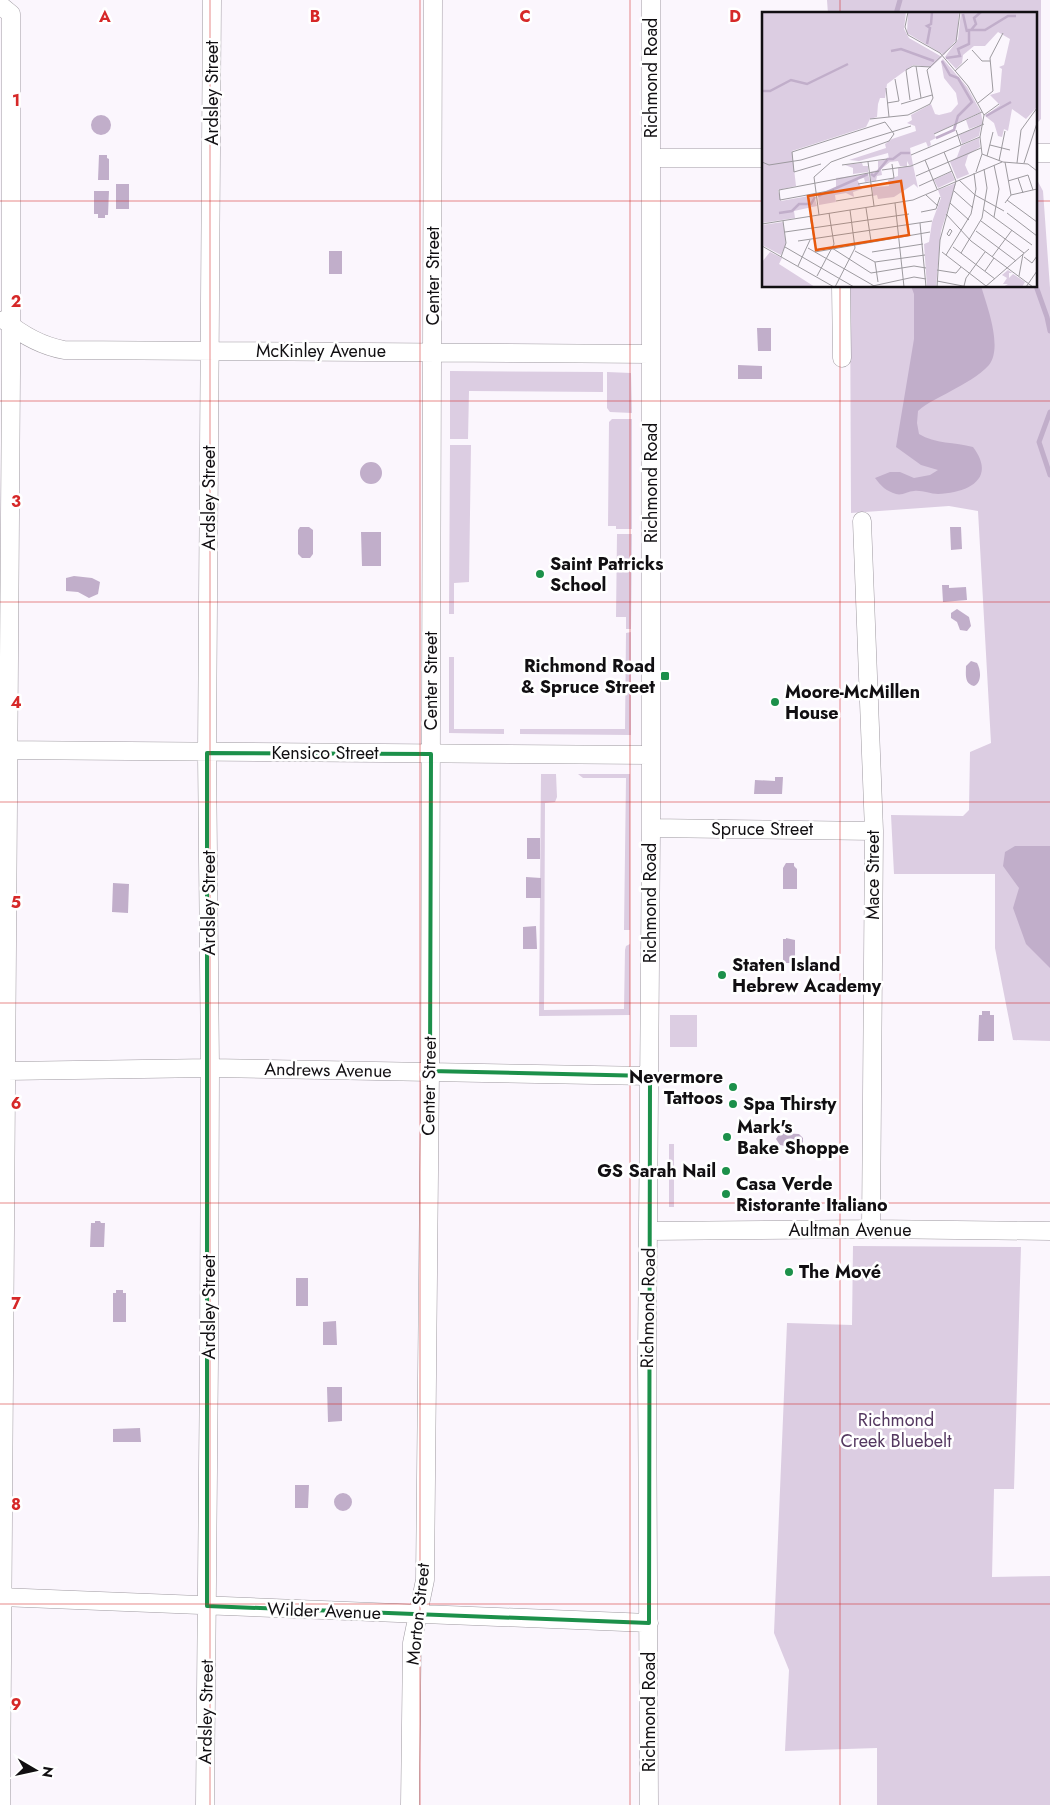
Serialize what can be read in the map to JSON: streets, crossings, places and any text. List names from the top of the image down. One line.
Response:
{"streets":{"street":["Richmond Road","Ardsley Street","Center Street","McKinley Avenue","Kensico Street","Spruce Street","Mace Street","Andrews Avenue","Aultman Avenue","Wilder Avenue","Morton Street"]},"crossings":[["Richmond Road","McKinley Avenue"],["Richmond Road","Kensico Street"],["Richmond Road","Spruce Street"],["Richmond Road","Andrews Avenue"],["Richmond Road","Aultman Avenue"],["Richmond Road","Wilder Avenue"],["Ardsley Street","McKinley Avenue"],["Ardsley Street","Kensico Street"],["Ardsley Street","Andrews Avenue"],["Ardsley Street","Wilder Avenue"],["Center Street","McKinley Avenue"],["Center Street","Kensico Street"],["Center Street","Andrews Avenue"],["Center Street","Morton Street"],["Spruce Street","Mace Street"],["Mace Street","Aultman Avenue"],["Wilder Avenue","Morton Street"]],"parks":["Richmond Creek Bluebelt"],"places":{"other":["Saint Patricks School","Moore-McMillen House","Staten Island Hebrew Academy","Nevermore Tattoos","Spa Thirsty","Mark's Bake Shoppe","GS Sarah Nail","Casa Verde Ristorante Italiano","The Mové"],"transit":["Richmond Road & Spruce Street"]},"north":"right","grid":{"columns":["A","B","C","D"],"rows":["1","2","3","4","5","6","7","8","9"]}}
